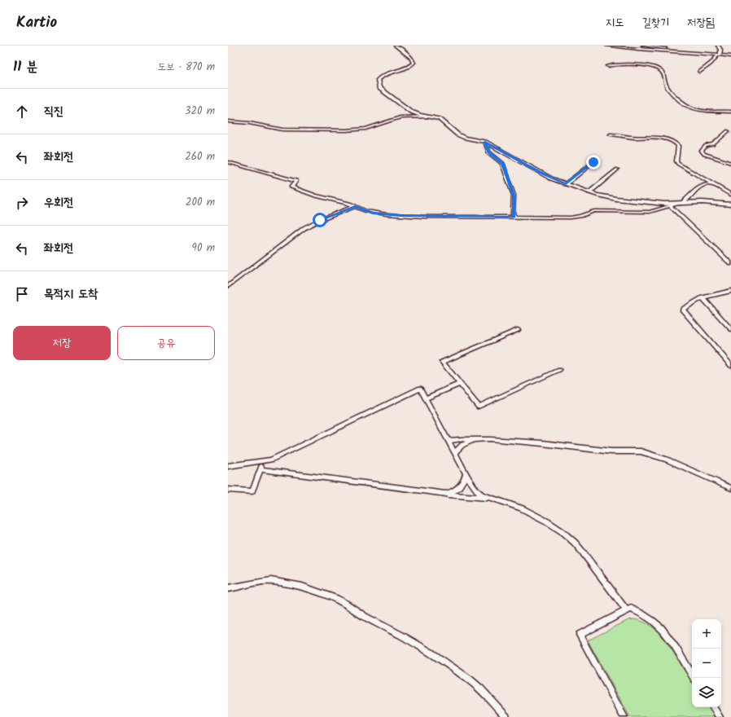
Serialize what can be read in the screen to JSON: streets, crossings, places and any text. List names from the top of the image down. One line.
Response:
{"page":{"header":"Kartio","nav":["지도","길찾기","저장됨"],"heading":["11 분","도보 · 870 m"],"list":[["직진","320 m"],["좌회전","260 m"],["우회전","200 m"],["좌회전","90 m"],"목적지 도착"],"buttons":["저장","공유"],"map_buttons":["+","−"]}}
